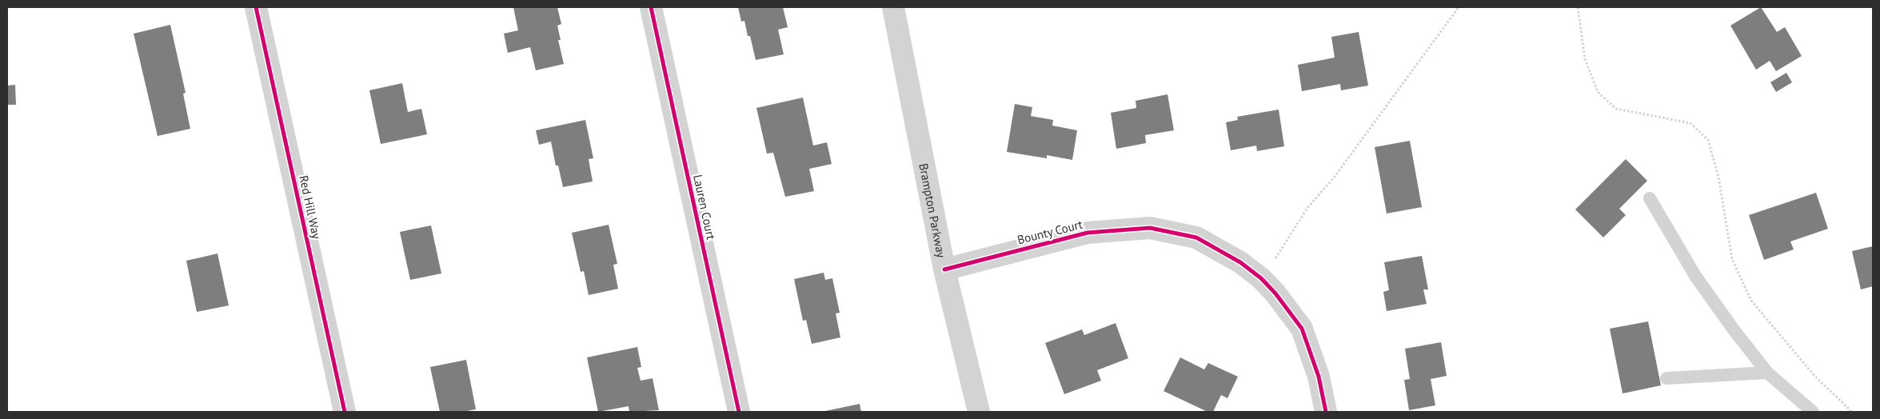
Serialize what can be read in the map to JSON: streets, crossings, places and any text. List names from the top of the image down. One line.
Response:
{"streets":{"street":["Red Hill Way","Lauren Court","Brampton Parkway","Bounty Court"]},"crossings":[["Brampton Parkway","Bounty Court"]]}
